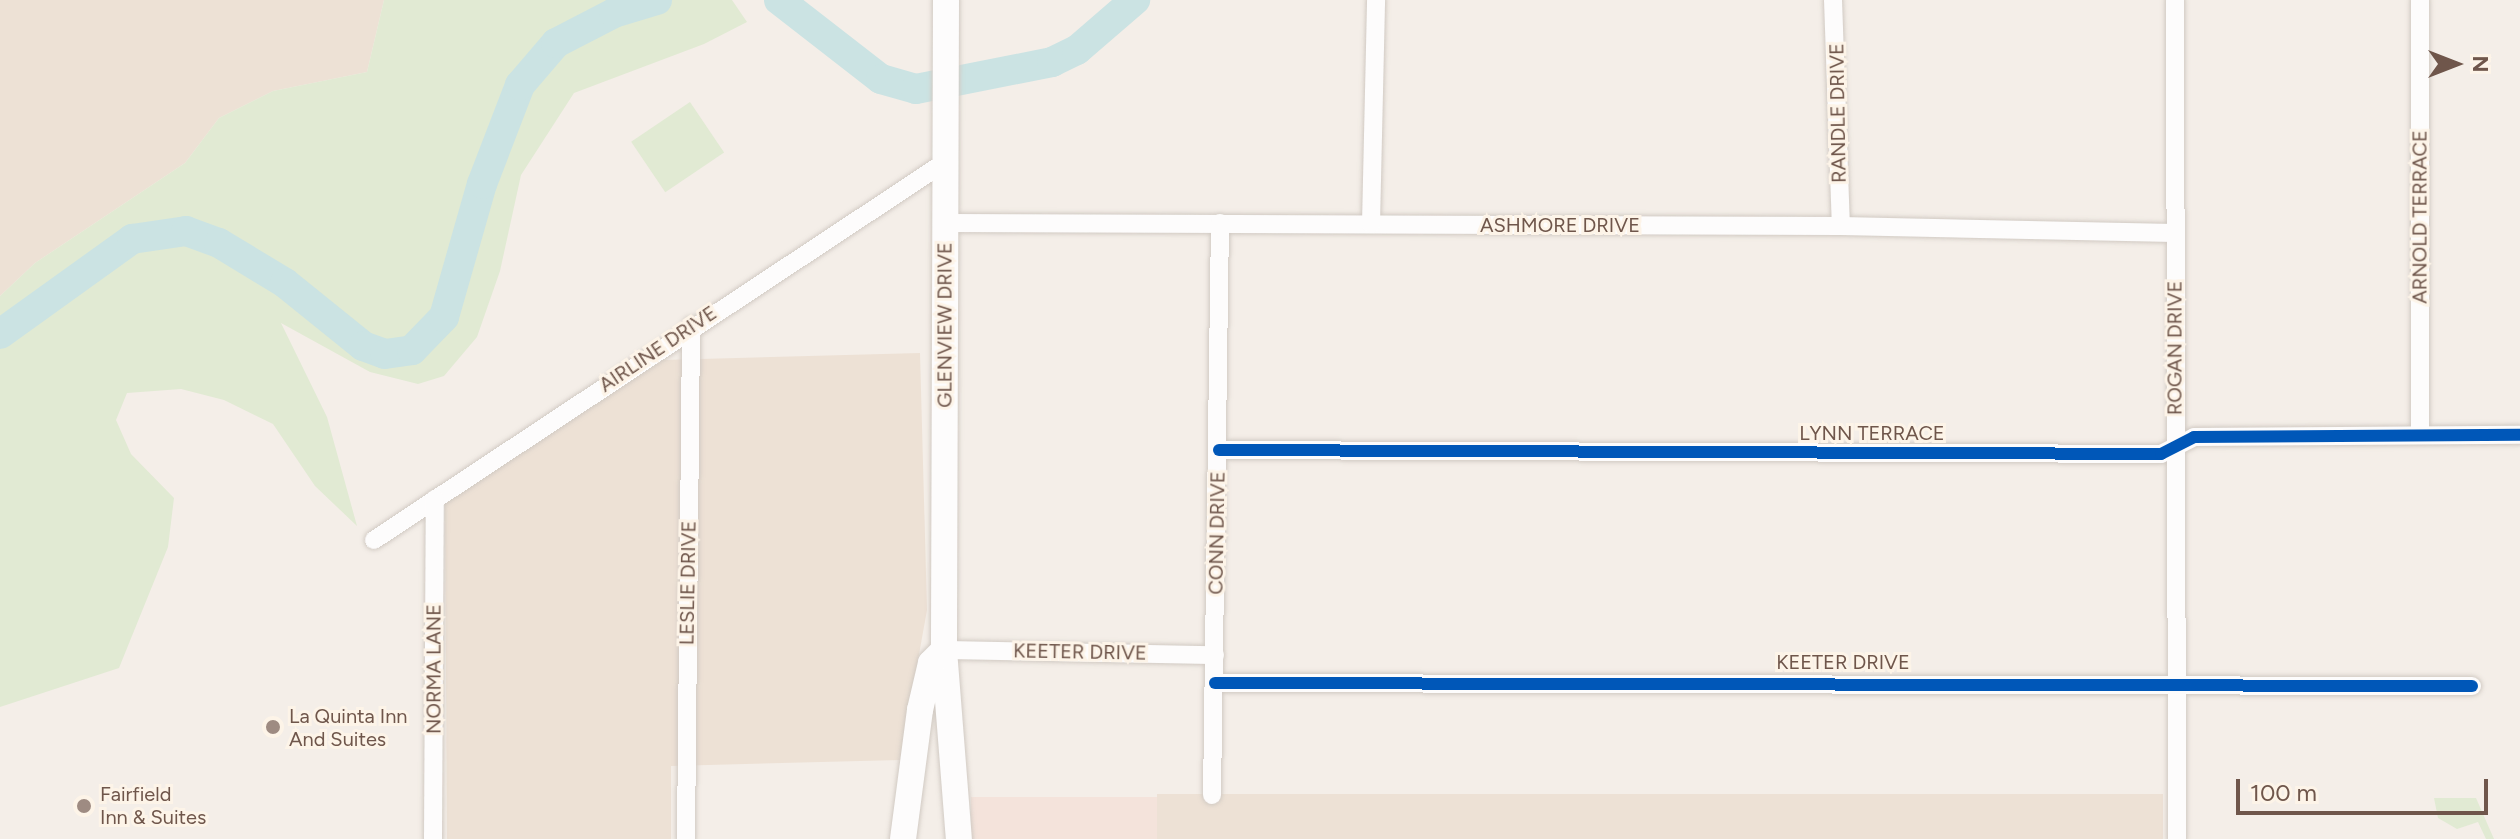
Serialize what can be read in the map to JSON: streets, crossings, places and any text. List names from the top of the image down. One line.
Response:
{"streets":{"main road":["GLENVIEW DRIVE"],"street":["RANDLE DRIVE","ARNOLD TERRACE","ASHMORE DRIVE","ROGAN DRIVE","AIRLINE DRIVE","LYNN TERRACE","CONN DRIVE","LESLIE DRIVE","KEETER DRIVE","NORMA LANE"]},"crossings":[["RANDLE DRIVE","ASHMORE DRIVE"],["ARNOLD TERRACE","LYNN TERRACE"],["ASHMORE DRIVE","GLENVIEW DRIVE"],["ASHMORE DRIVE","ROGAN DRIVE"],["ASHMORE DRIVE","CONN DRIVE"],["GLENVIEW DRIVE","AIRLINE DRIVE"],["GLENVIEW DRIVE","KEETER DRIVE"],["ROGAN DRIVE","LYNN TERRACE"],["ROGAN DRIVE","KEETER DRIVE"],["AIRLINE DRIVE","LESLIE DRIVE"],["AIRLINE DRIVE","NORMA LANE"],["LYNN TERRACE","CONN DRIVE"],["CONN DRIVE","KEETER DRIVE"]],"places":["La Quinta Inn And Suites","Fairfield Inn & Suites"],"scale_bar":"100 m","north":"right"}
